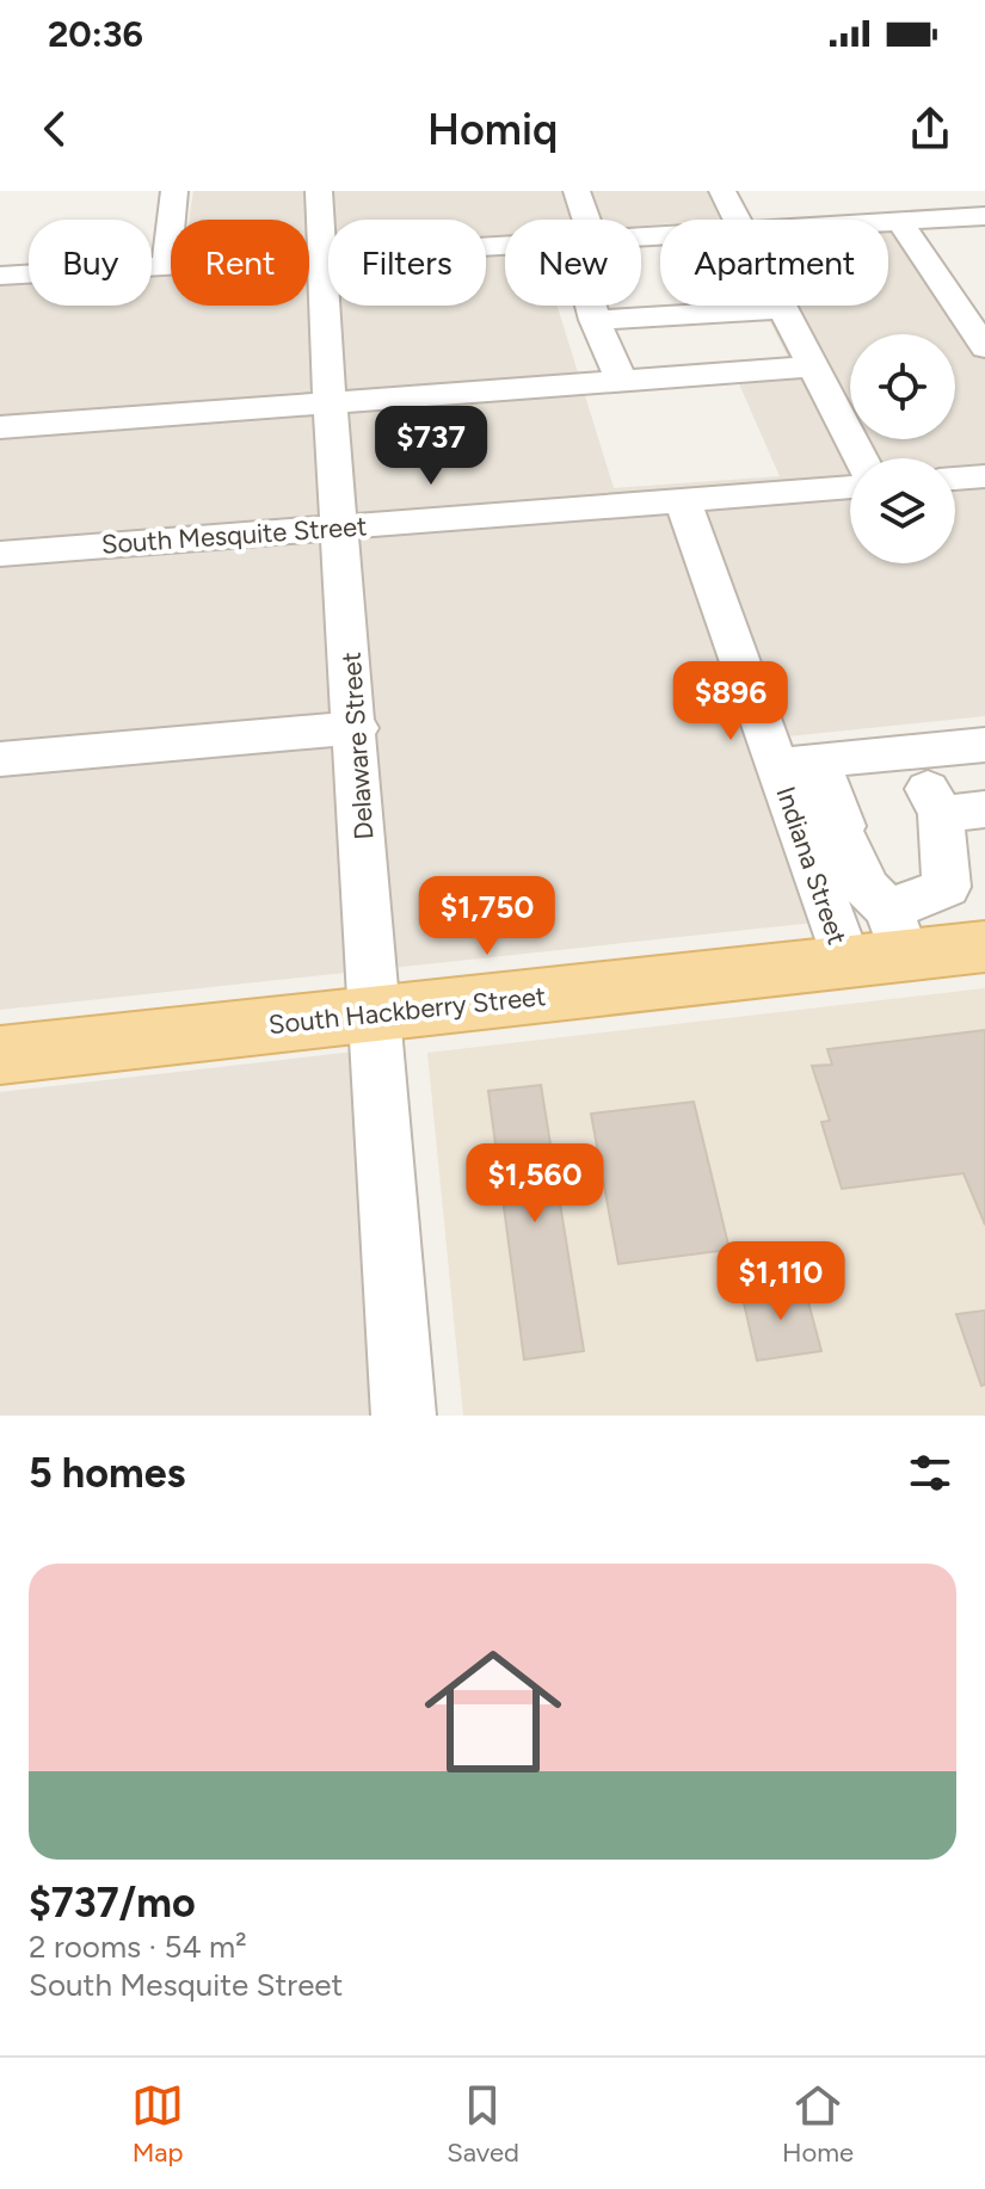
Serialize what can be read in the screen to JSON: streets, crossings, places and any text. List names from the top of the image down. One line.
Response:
{"streets":{"main road":["South Hackberry Street"],"street":["South Mesquite Street","Delaware Street","Indiana Street"]},"crossings":[["South Mesquite Street","Delaware Street"],["South Mesquite Street","Indiana Street"],["Delaware Street","South Hackberry Street"],["Indiana Street","South Hackberry Street"]],"page":{"status":"20:36","header":"Homiq","chip":["Buy","Rent","Filters","New","Apartment"],"price":["$737","$896","$1,750","$1,560","$1,110"],"heading":"5 homes","list":[{"name":"$737/mo","note":"2 rooms · 54 m² · South Mesquite Street"}],"tabs":["Map","Saved","Home"]}}
